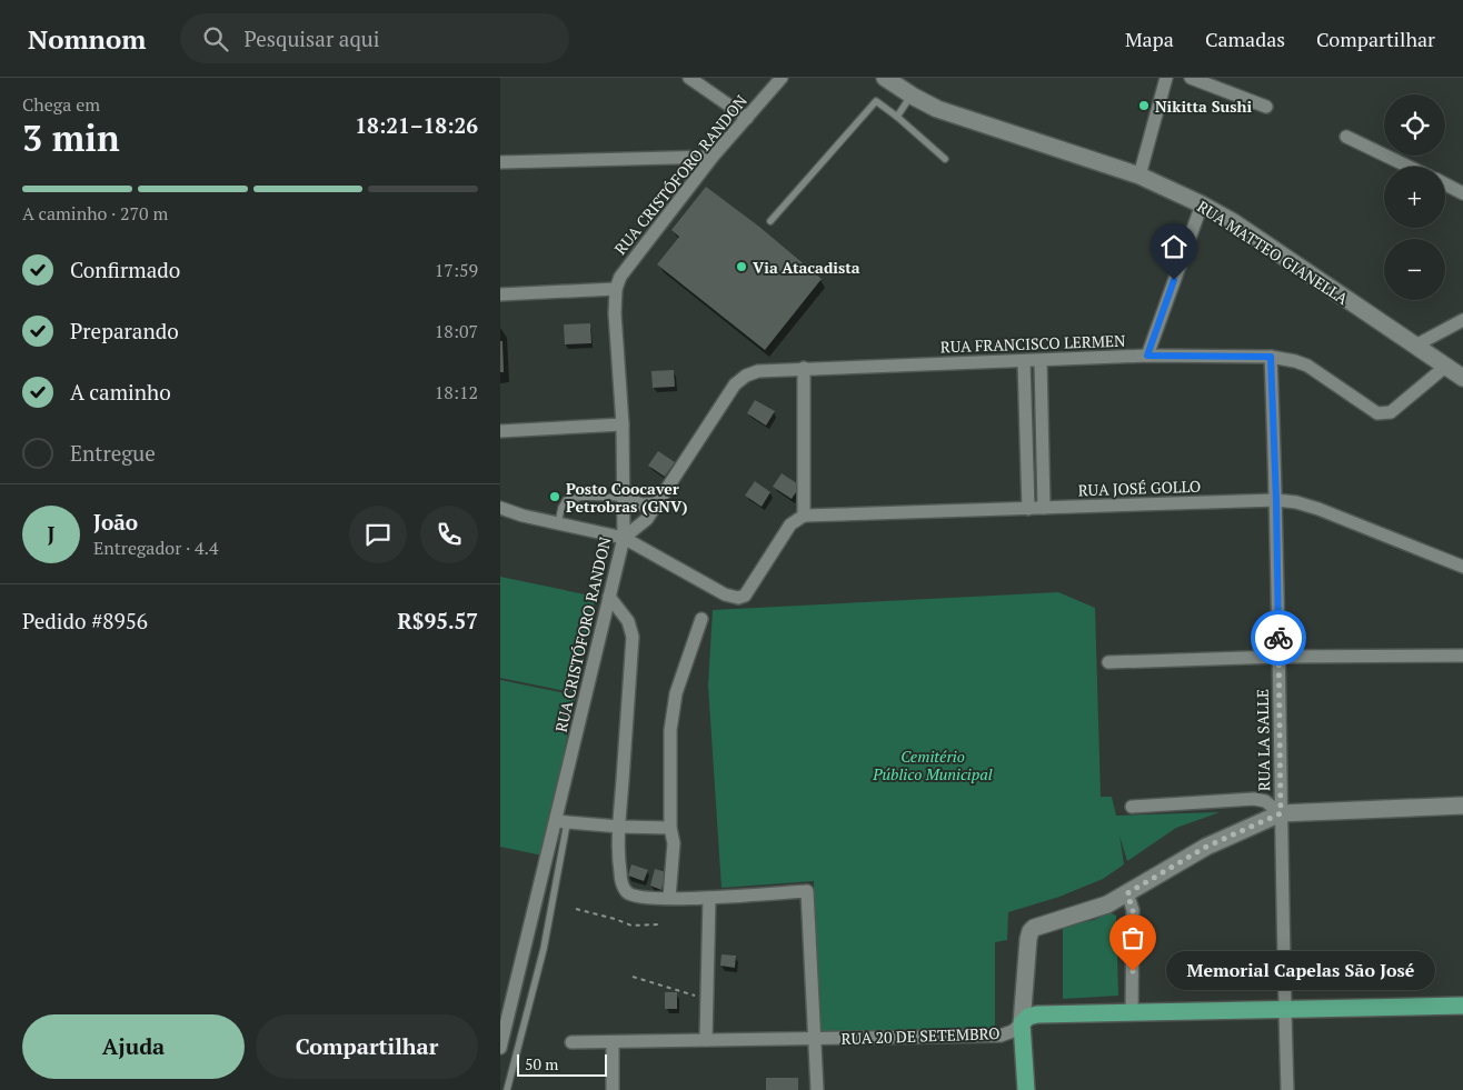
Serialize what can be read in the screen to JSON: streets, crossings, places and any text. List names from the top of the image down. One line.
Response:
{"streets":{"main road":["RUA MATTEO GIANELLA","RUA 20 DE SETEMBRO"],"street":["RUA CRISTÓFORO RANDON","RUA FRANCISCO LERMEN","RUA JOSÉ GOLLO","RUA LA SALLE"]},"crossings":[["RUA CRISTÓFORO RANDON","RUA FRANCISCO LERMEN"],["RUA MATTEO GIANELLA","RUA FRANCISCO LERMEN"],["RUA FRANCISCO LERMEN","RUA LA SALLE"],["RUA JOSÉ GOLLO","RUA LA SALLE"],["RUA LA SALLE","RUA 20 DE SETEMBRO"]],"parks":["Cemitério Público Municipal"],"places":["Nikitta Sushi","Via Atacadista","Posto Coocaver Petrobras (GNV)","Memorial Capelas São José"],"scale_bar":"50 m","page":{"header":"Nomnom","search":"Pesquisar aqui","nav":["Mapa","Camadas","Compartilhar"],"heading":["3 min","Chega em","18:21–18:26"],"panel":["João","Entregador · 4.4","Pedido #8956","R$95.57"],"map_buttons":["+","−"],"bar":"A caminho · 270 m","list":[["Confirmado","17:59"],["Preparando","18:07"],["A caminho","18:12"],"Entregue"],"round":"J","bubble":"Memorial Capelas São José","buttons":["Ajuda","Compartilhar"],"scale":"50 m"}}
